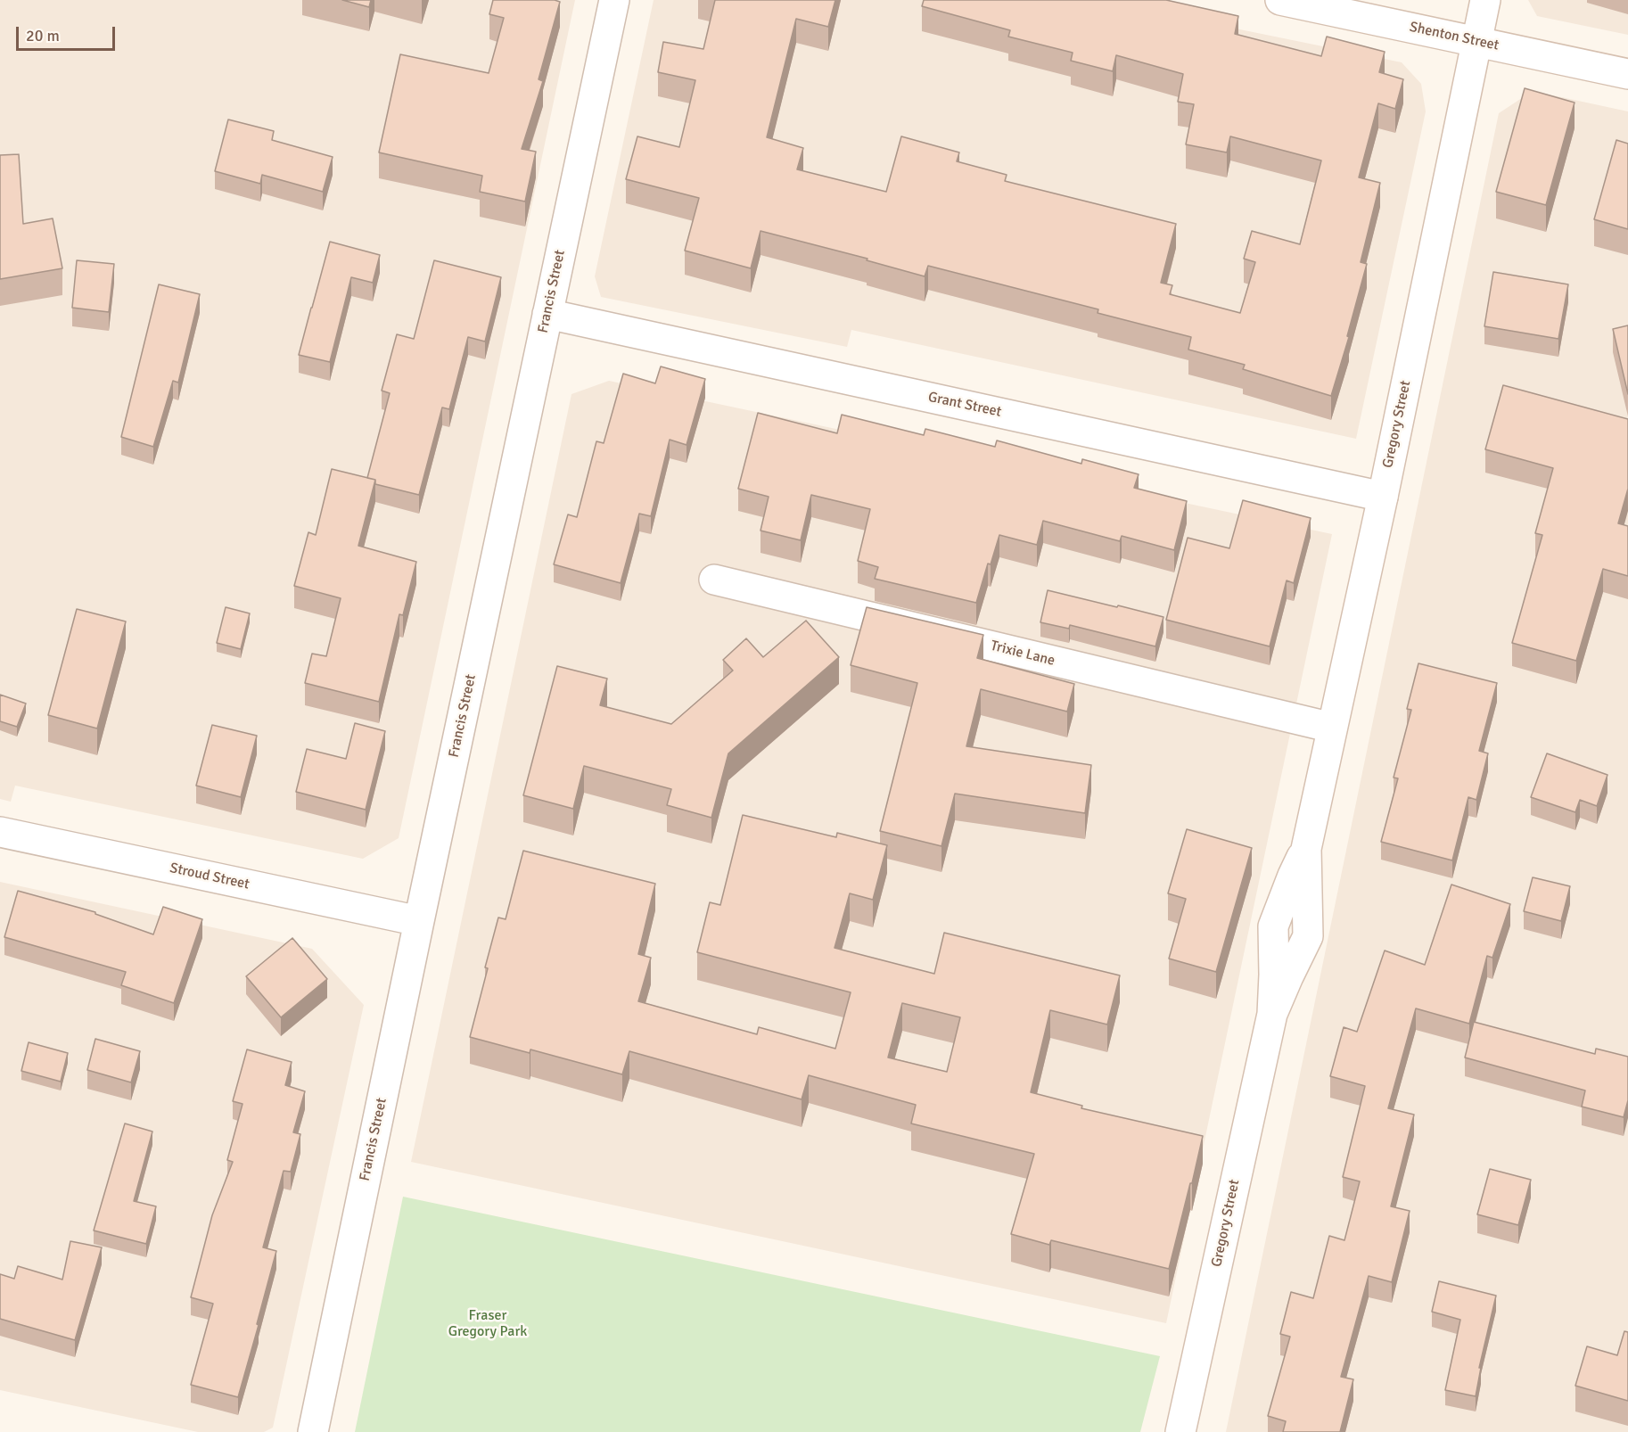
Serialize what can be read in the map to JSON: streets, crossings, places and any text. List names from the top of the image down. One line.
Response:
{"streets":{"street":["Shenton Street","Francis Street","Grant Street","Gregory Street","Trixie Lane","Stroud Street"]},"crossings":[["Shenton Street","Gregory Street"],["Francis Street","Grant Street"],["Francis Street","Stroud Street"],["Grant Street","Gregory Street"],["Gregory Street","Trixie Lane"]],"parks":["Fraser Gregory Park"],"scale_bar":"20 m"}
